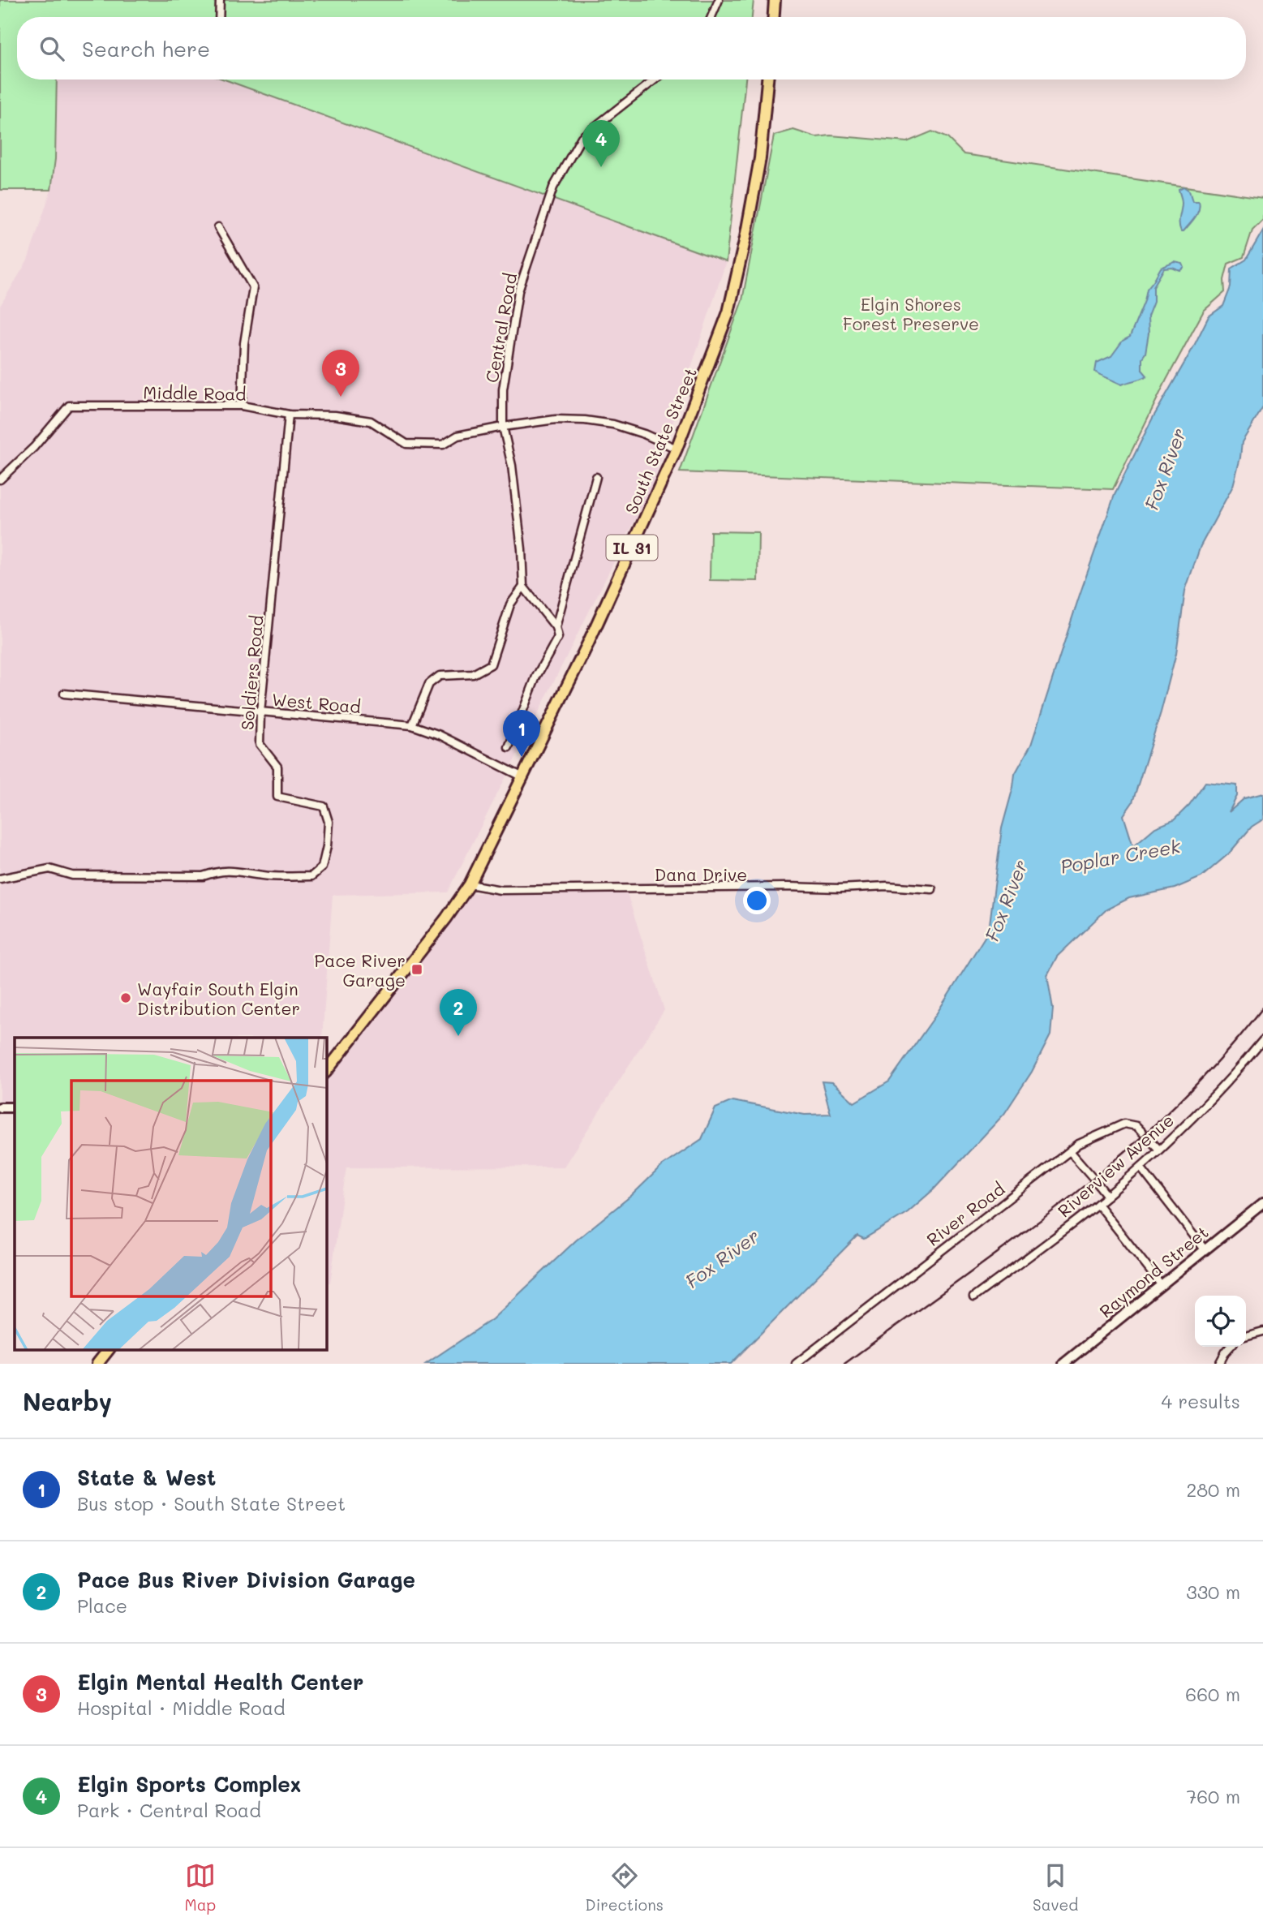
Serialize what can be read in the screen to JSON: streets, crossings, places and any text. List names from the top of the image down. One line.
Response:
{"streets":{"main road":["South State Street","IL 31"],"street":["Central Road","Middle Road","Soldiers Road","West Road","Dana Drive","Riverview Avenue","River Road","Raymond Street"]},"crossings":[["Central Road","Middle Road"],["Middle Road","South State Street"],["Middle Road","Soldiers Road"],["South State Street","West Road"],["South State Street","Dana Drive"],["Soldiers Road","West Road"],["Riverview Avenue","River Road"]],"water":["Fox River","Poplar Creek"],"parks":["Elgin Shores Forest Preserve"],"places":{"transit":["Pace River Garage"],"other":["Wayfair South Elgin Distribution Center"]},"page":{"search":"Search here","pins":["4","3","1","2"],"heading":["Nearby","4 results"],"list":[{"mark":"1","name":"State & West","note":"Bus stop · South State Street","value":"280 m"},{"mark":"2","name":"Pace Bus River Division Garage","note":"Place","value":"330 m"},{"mark":"3","name":"Elgin Mental Health Center","note":"Hospital · Middle Road","value":"660 m"},{"mark":"4","name":"Elgin Sports Complex","note":"Park · Central Road","value":"760 m"}],"nav":["Map","Directions","Saved"]}}
